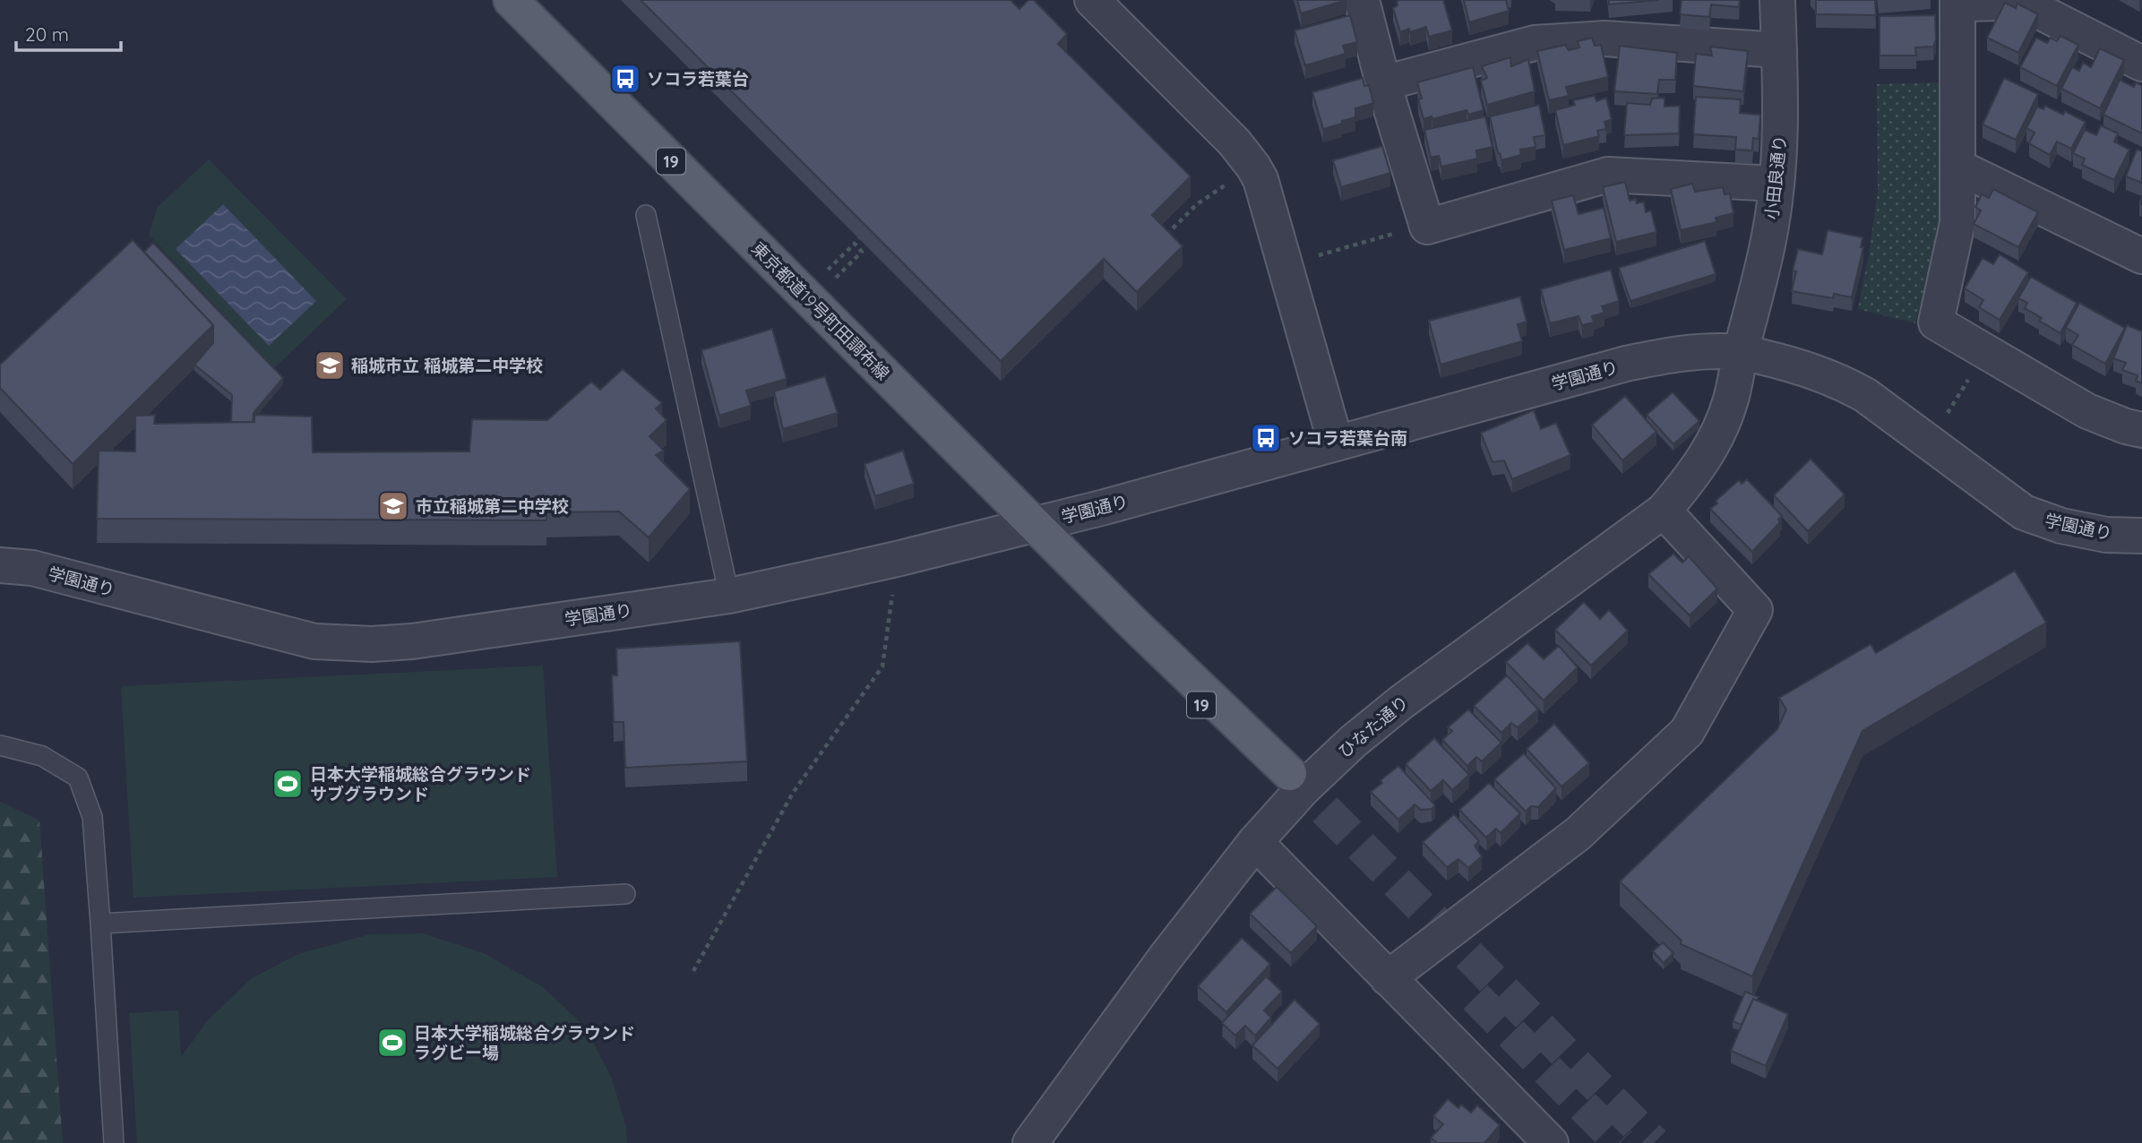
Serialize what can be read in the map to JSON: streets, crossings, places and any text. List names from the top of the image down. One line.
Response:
{"streets":{"main road":["19","東京都道19号町田調布線"],"street":["小田良通り","学園通り","ひなた通り"]},"crossings":[["小田良通り","学園通り"],["小田良通り","ひなた通り"],["東京都道19号町田調布線","学園通り"],["学園通り","ひなた通り"]],"places":{"bus stop":["ソコラ若葉台","ソコラ若葉台南"],"school or university":["稲城市立 稲城第二中学校","市立稲城第二中学校"],"sports":["日本大学稲城総合グラウンド サブグラウンド","日本大学稲城総合グラウンド ラグビー場"]},"scale_bar":"20 m"}
